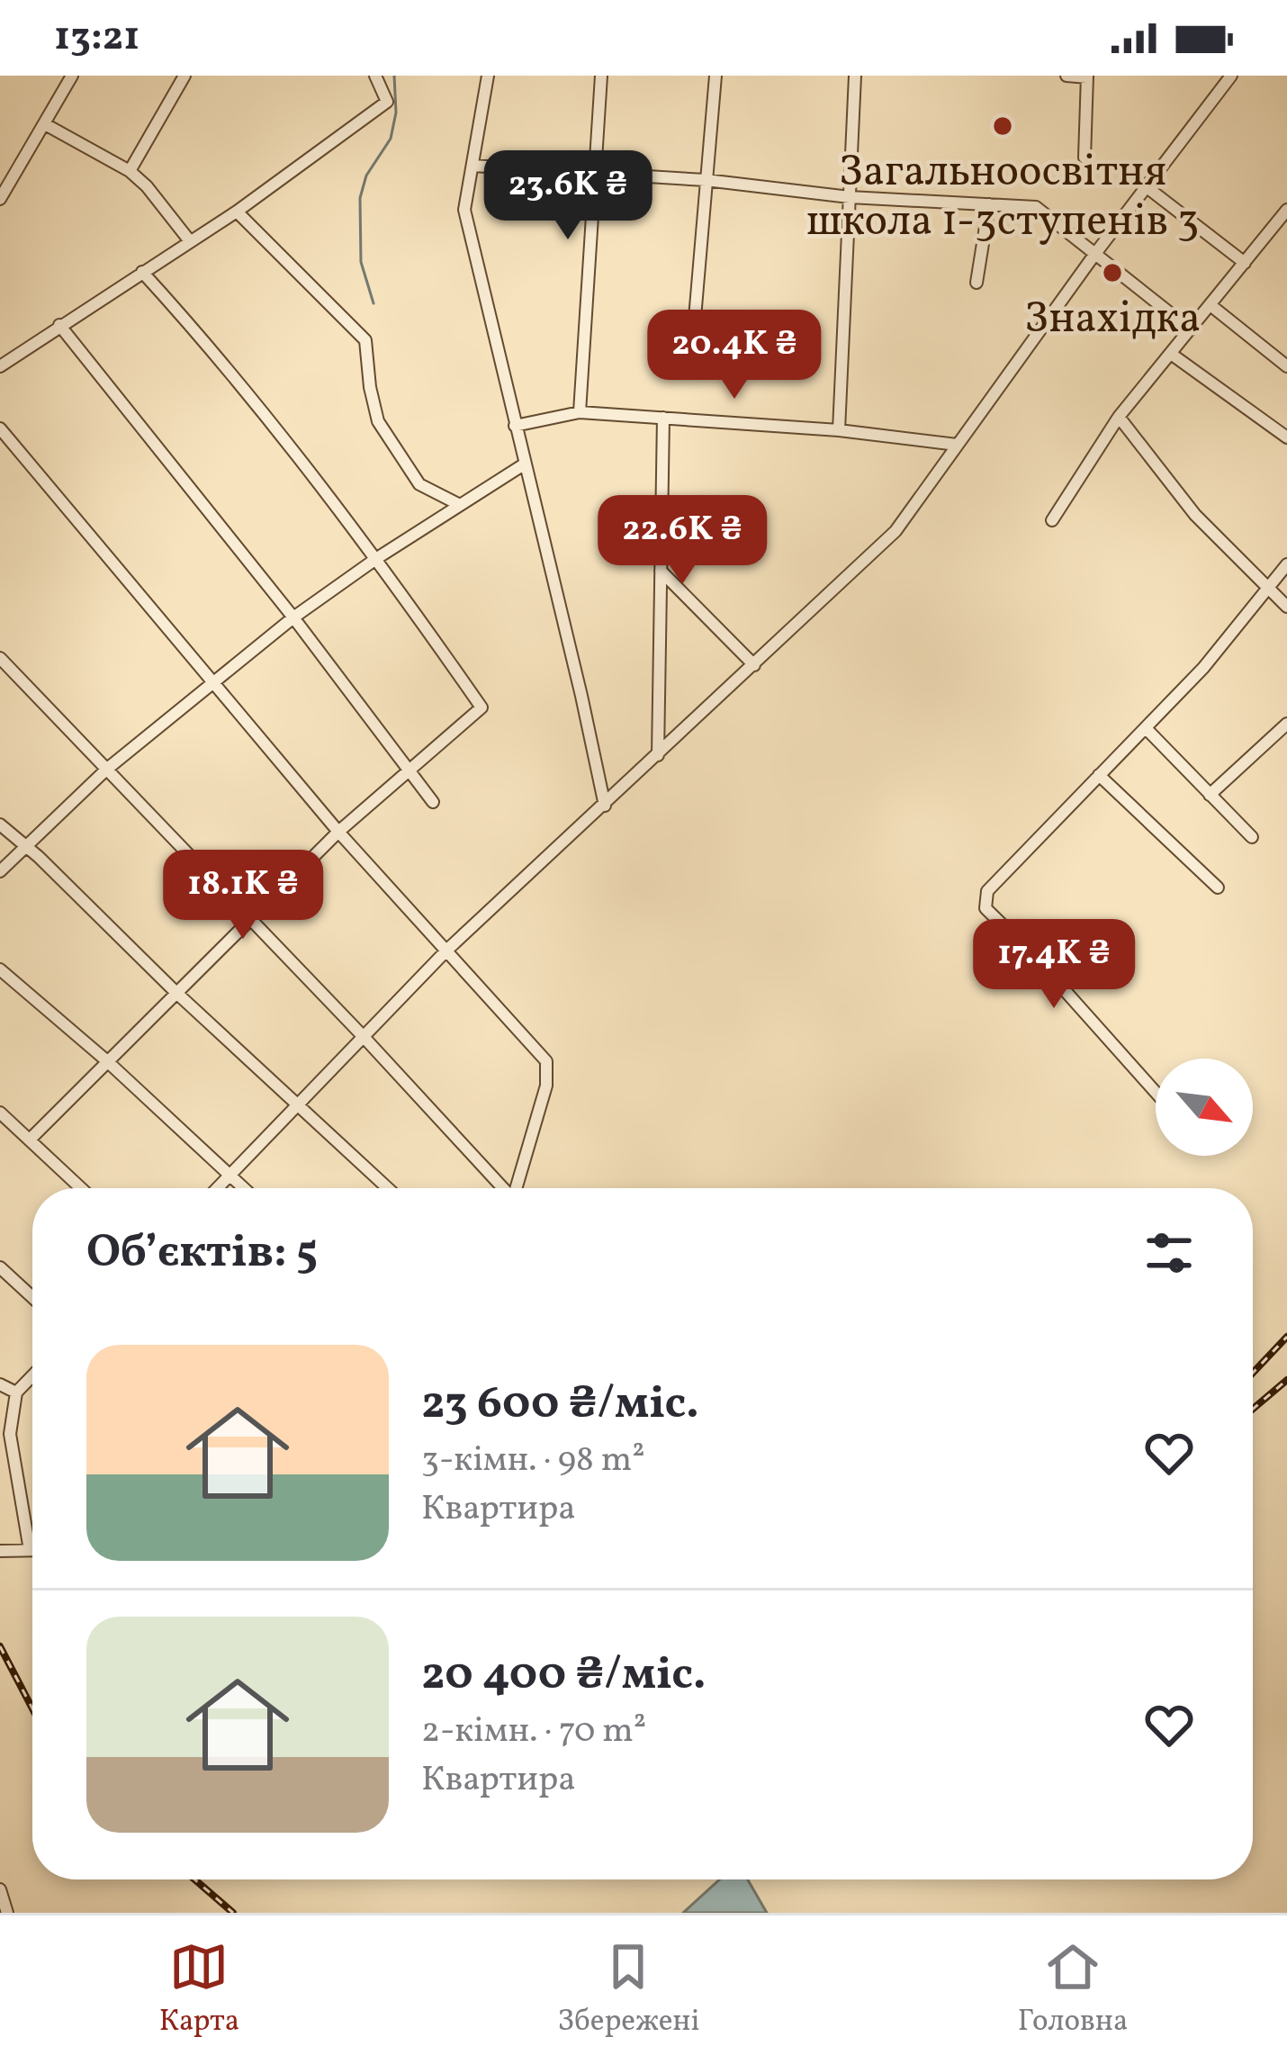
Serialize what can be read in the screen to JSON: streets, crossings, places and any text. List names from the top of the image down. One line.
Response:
{"places":["Загальноосвiтня школа 1-3ступенiв 3","Знахідка"],"north":"bottom right","page":{"status":"13:21","price":["23.6K ₴","20.4K ₴","22.6K ₴","18.1K ₴","17.4K ₴"],"heading":"Об’єктів: 5","list":[{"name":"23 600 ₴/міс.","note":"3-кімн. · 98 m² · Квартира"},{"name":"20 400 ₴/міс.","note":"2-кімн. · 70 m² · Квартира"}],"tabs":["Карта","Збережені","Головна"]}}
